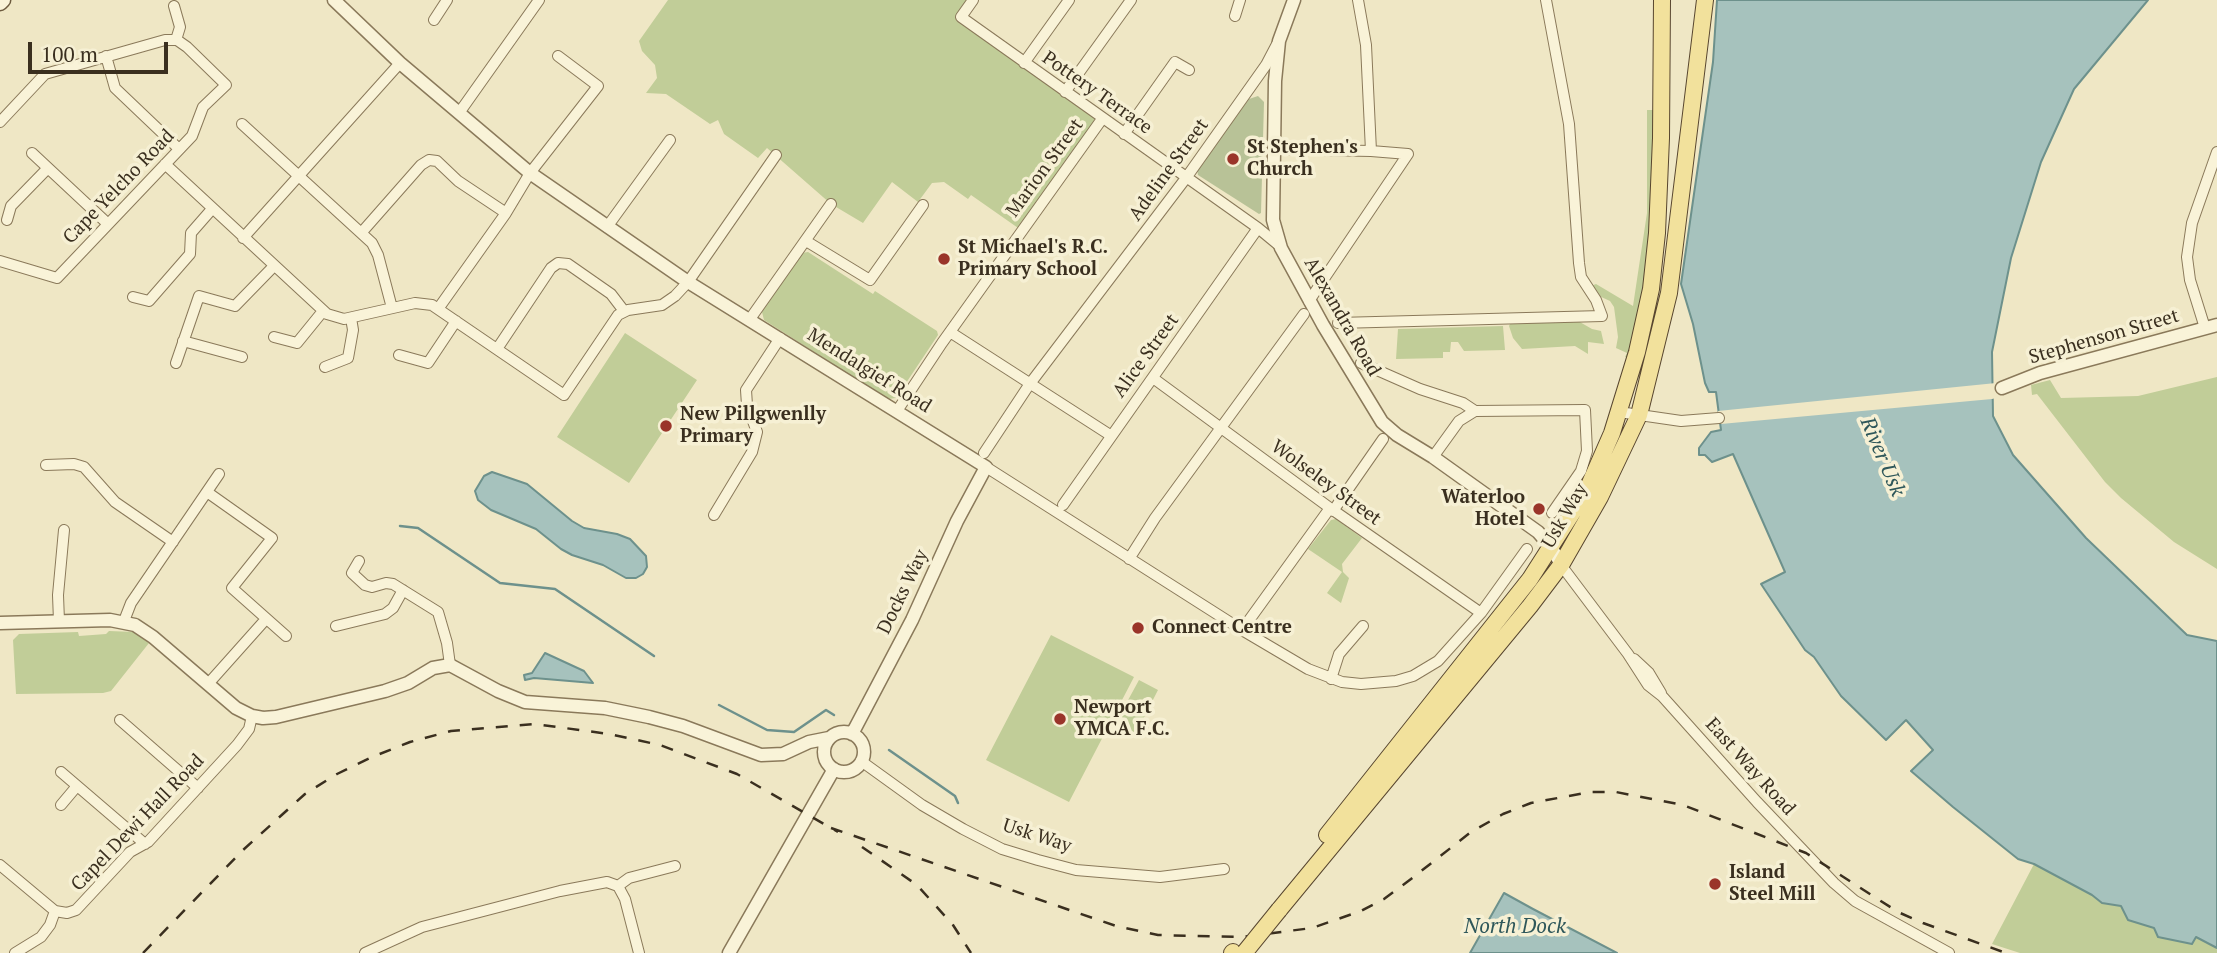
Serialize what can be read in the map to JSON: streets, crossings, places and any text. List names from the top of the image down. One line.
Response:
{"streets":{"main road":["Usk Way"],"street":["Pottery Terrace","Marion Street","Adeline Street","Cape Yelcho Road","Alexandra Road","Stephenson Street","Alice Street","Mendalgief Road","Wolseley Street","Docks Way","East Way Road","Capel Dewi Hall Road"]},"crossings":[["Pottery Terrace","Marion Street"],["Pottery Terrace","Adeline Street"],["Pottery Terrace","Alexandra Road"],["Pottery Terrace","Alice Street"],["Marion Street","Mendalgief Road"],["Adeline Street","Alexandra Road"],["Alexandra Road","Usk Way"],["Alexandra Road","East Way Road"],["Alice Street","Wolseley Street"],["Mendalgief Road","Wolseley Street"],["Mendalgief Road","Docks Way"],["Usk Way","Docks Way"],["Usk Way","East Way Road"]],"water":["River Usk","North Dock"],"places":["St Stephen's Church","St Michael's R.C. Primary School","New Pillgwenlly Primary","Waterloo Hotel","Connect Centre","Newport YMCA F.C.","Island Steel Mill"],"scale_bar":"100 m"}
